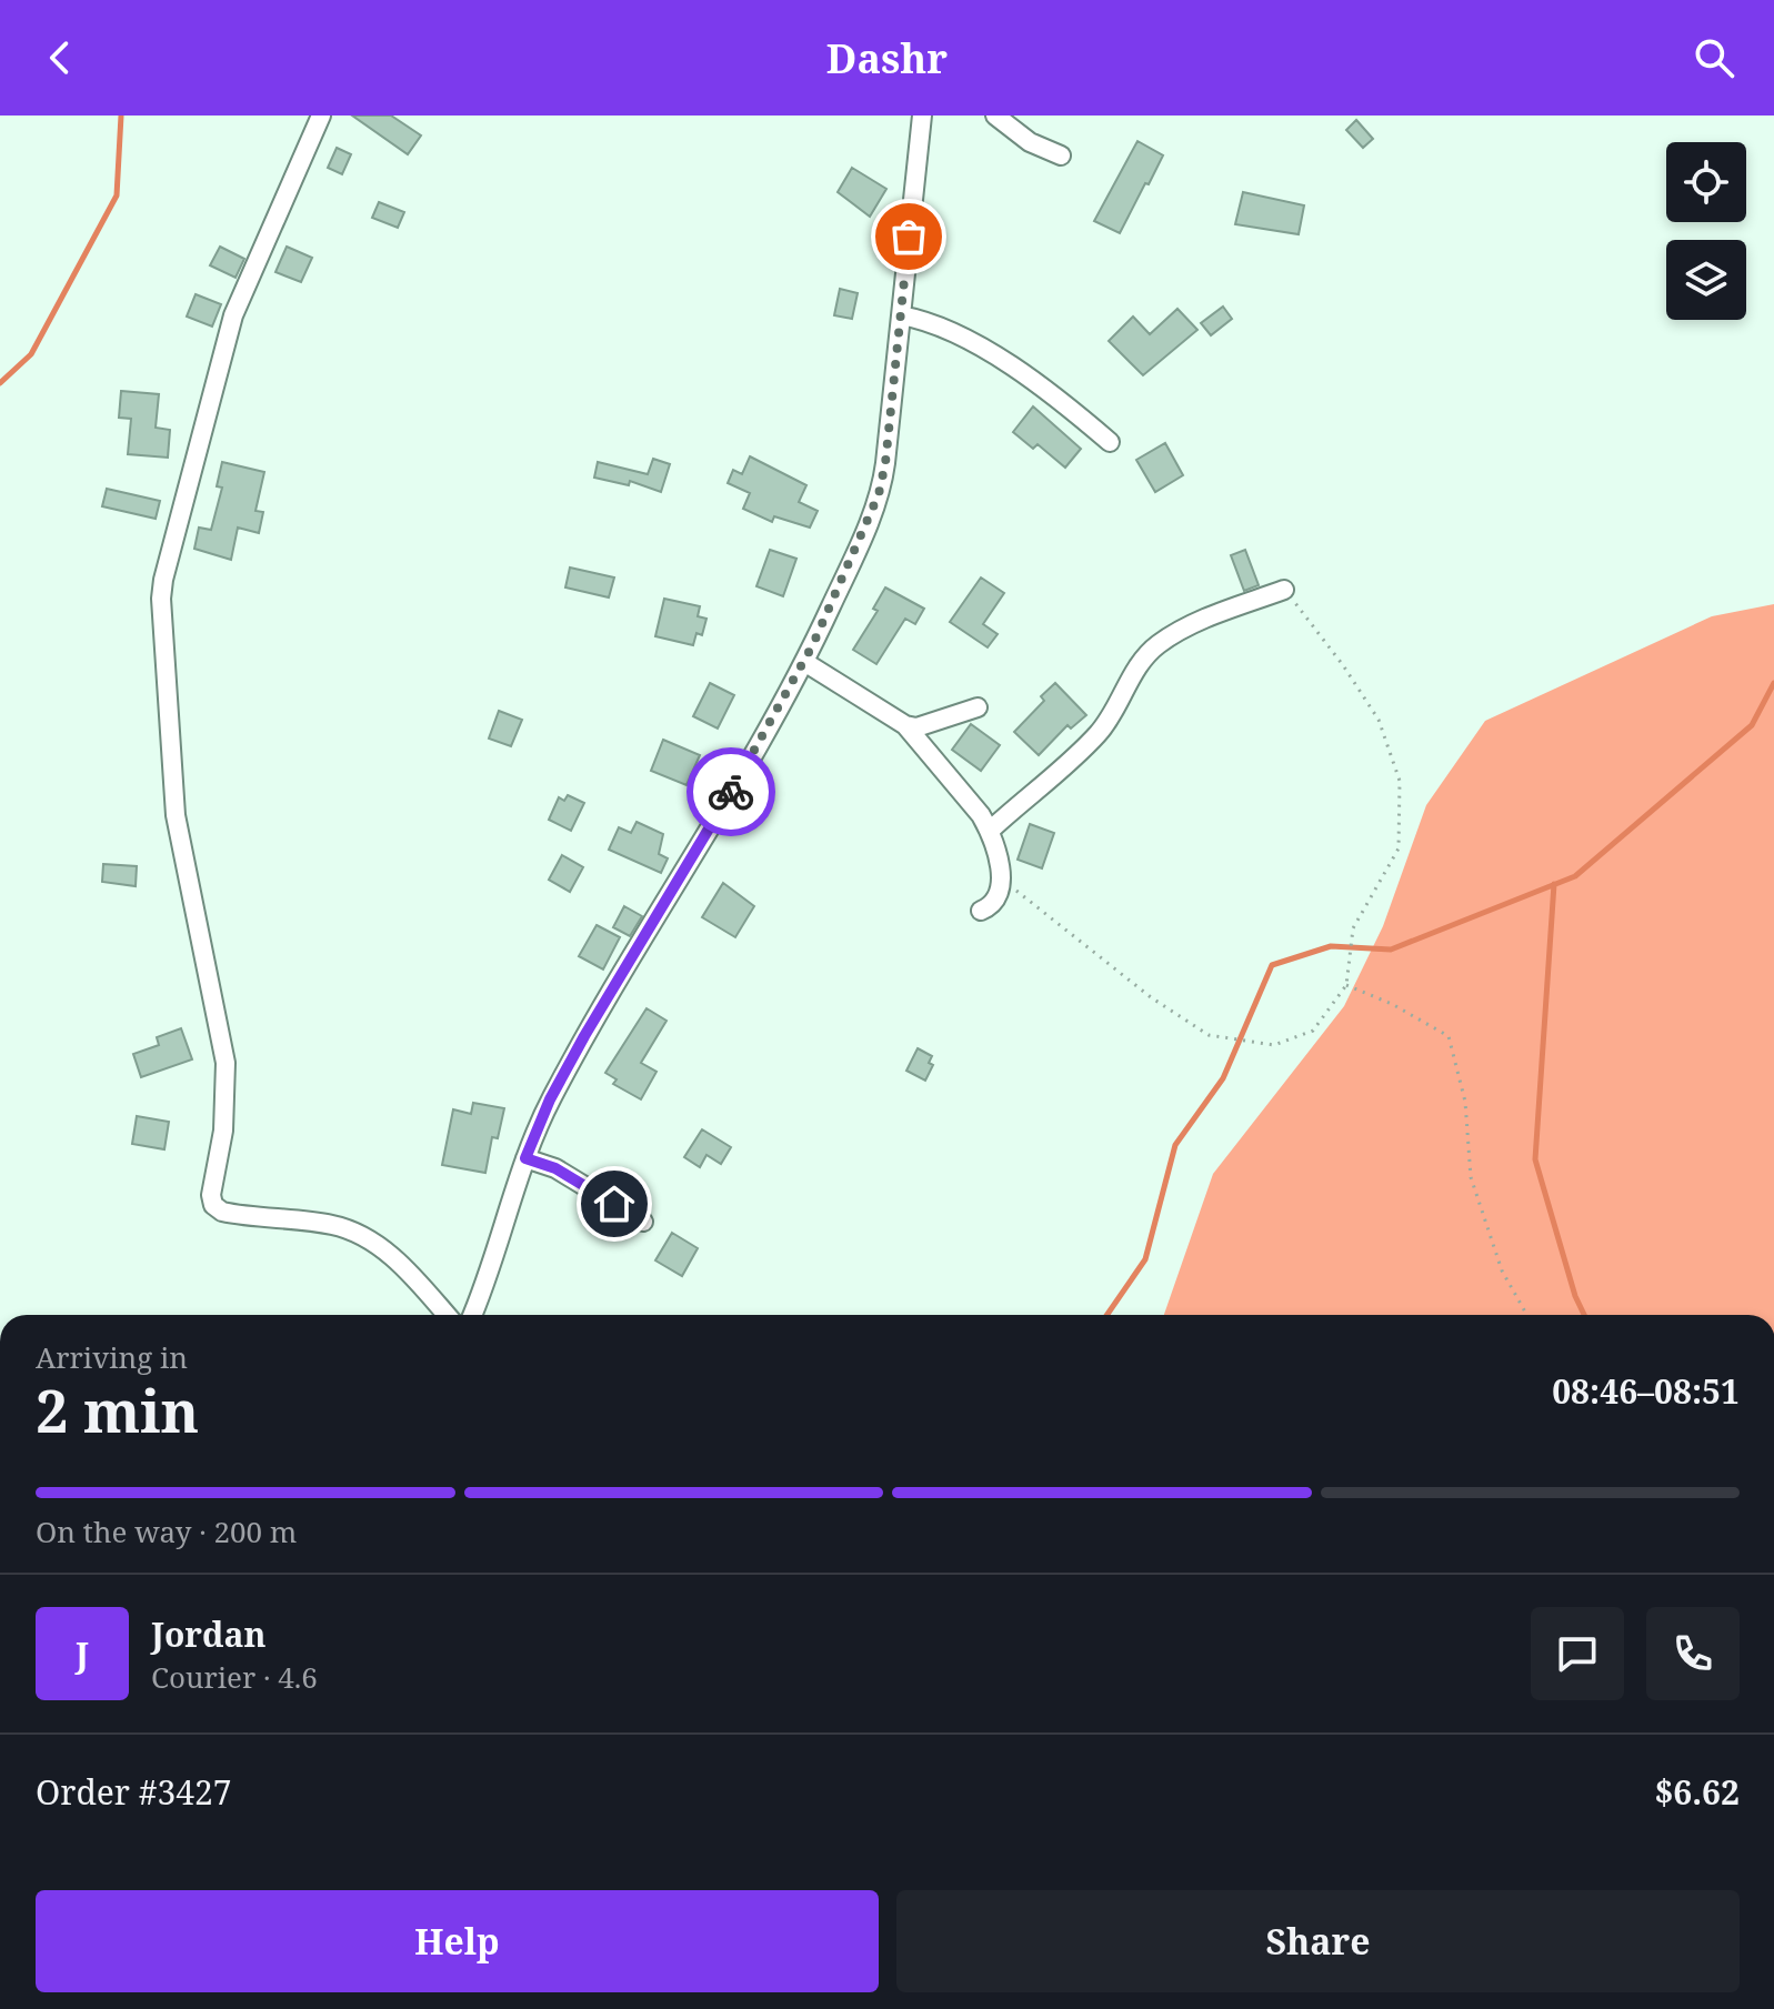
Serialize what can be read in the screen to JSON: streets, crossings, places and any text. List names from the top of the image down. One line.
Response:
{"page":{"header":"Dashr","heading":["2 min","Arriving in","08:46–08:51"],"panel":["Jordan","Courier · 4.6","Order #3427","$6.62"],"bar":"On the way · 200 m","round":"J","buttons":["Help","Share"]}}
